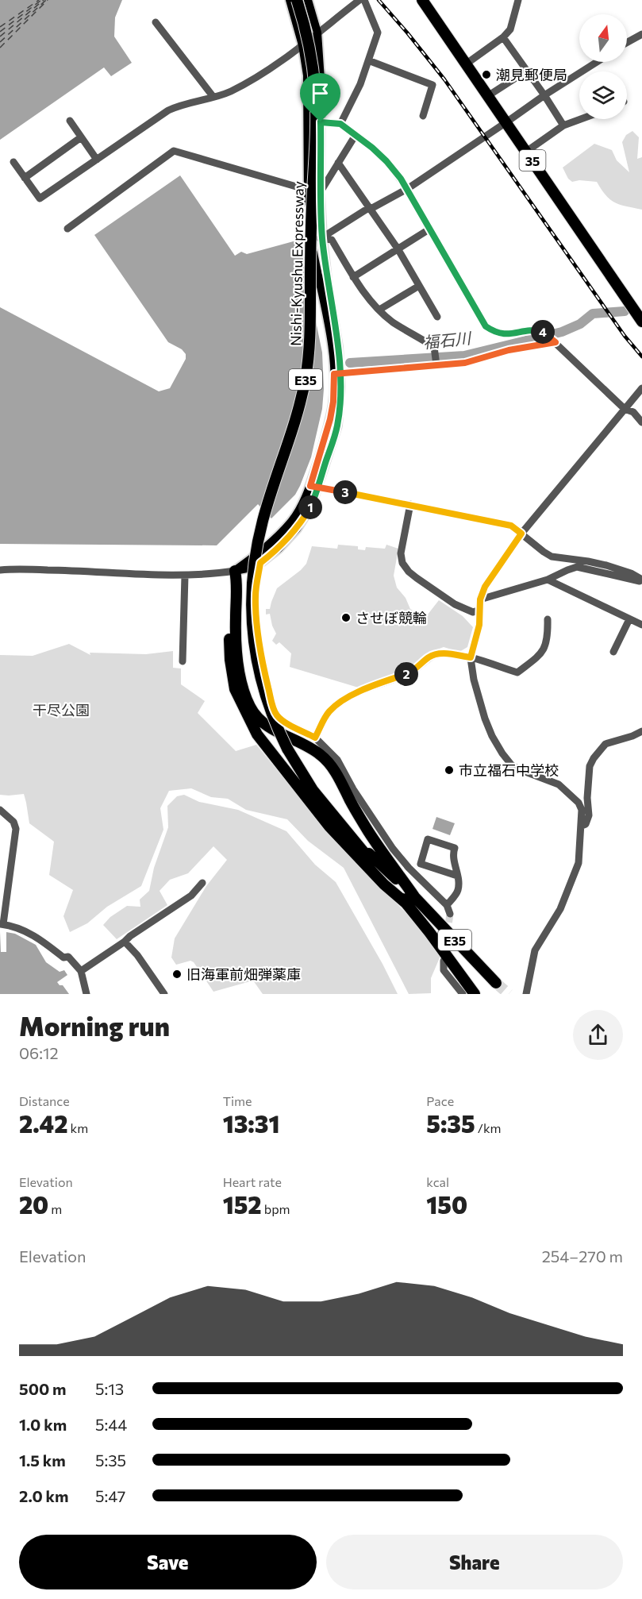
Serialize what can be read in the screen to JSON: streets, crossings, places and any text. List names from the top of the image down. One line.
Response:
{"streets":{"highway":["35","Nishi-Kyushu Expressway","E35"]},"water":["福石川"],"parks":["干尽公園"],"places":["潮見郵便局","させぼ競輪","市立福石中学校","旧海軍前畑弾薬庫"],"north":"top","page":{"pins":["4","3","1","2"],"heading":["Morning run","06:12"],"stats":[["Distance","2.42 km"],["Time","13:31"],["Pace","5:35 /km"],["Elevation","20 m"],["Heart rate","152 bpm"],["kcal","150"]],"chart":["Elevation","254–270 m"],"list":[{"name":"500 m","note":"5:13"},{"name":"1.0 km","note":"5:44"},{"name":"1.5 km","note":"5:35"},{"name":"2.0 km","note":"5:47"}],"buttons":["Save","Share"]}}
